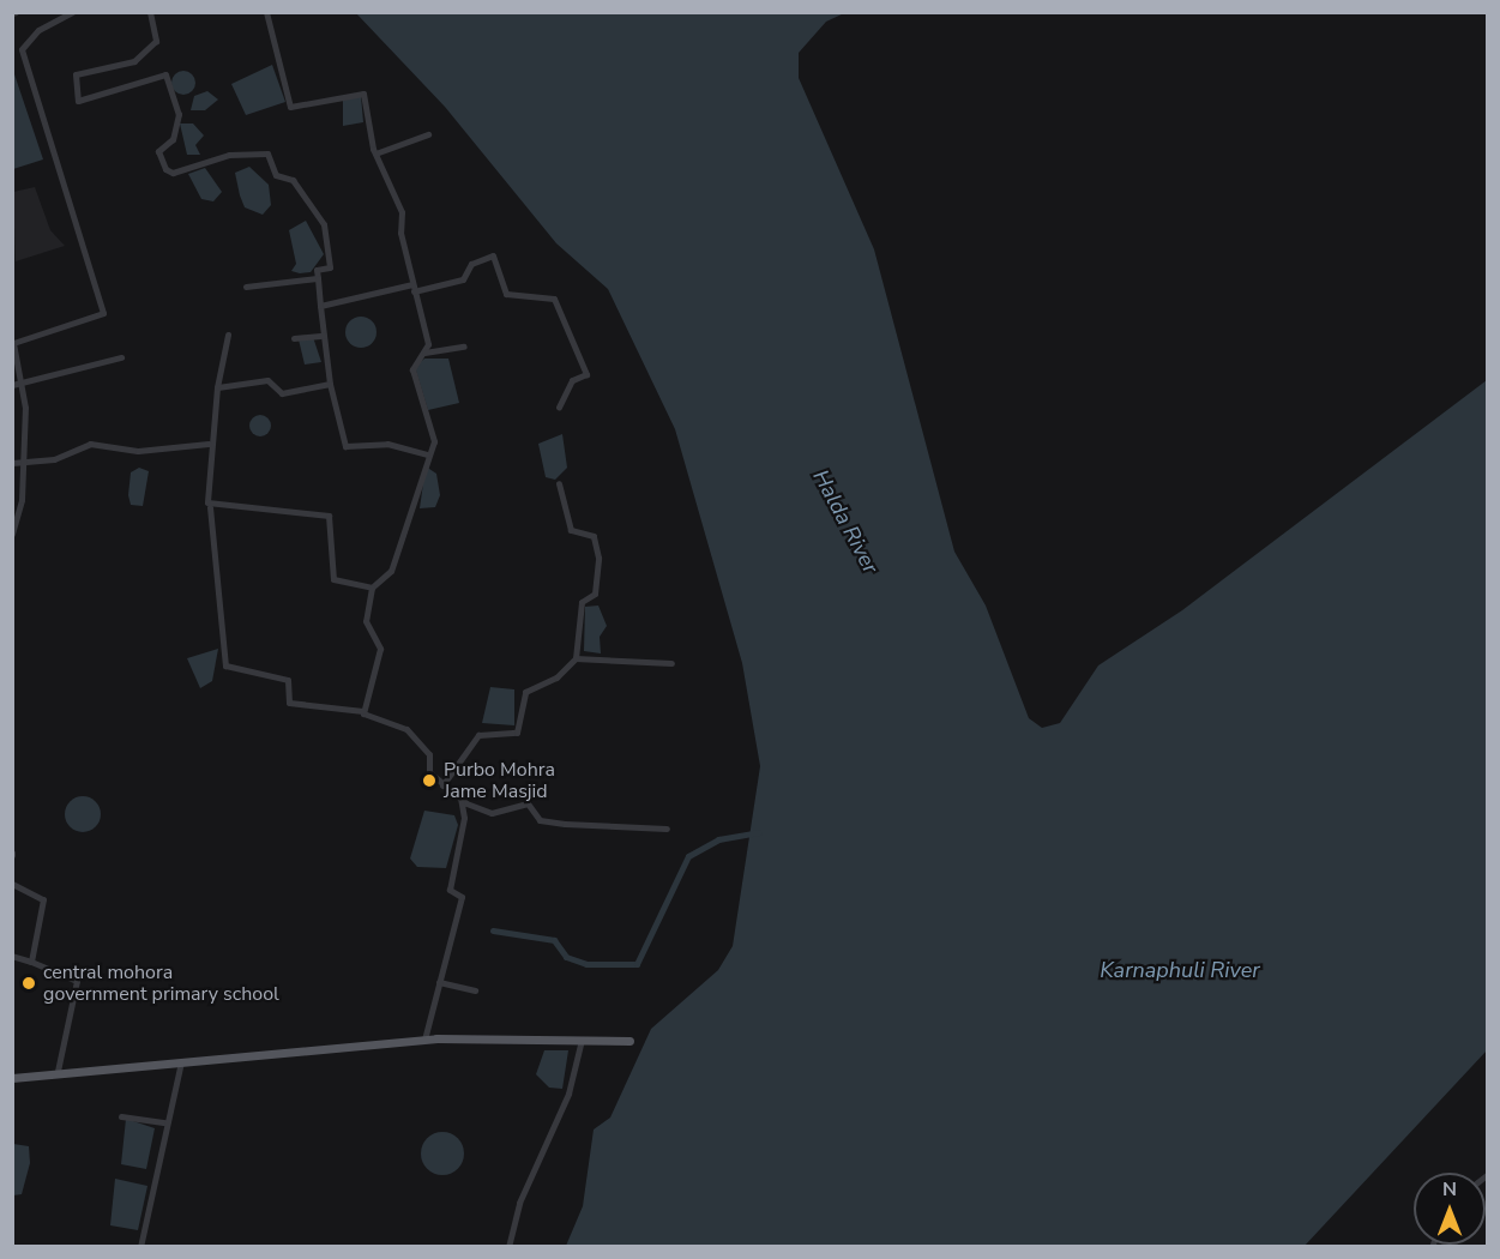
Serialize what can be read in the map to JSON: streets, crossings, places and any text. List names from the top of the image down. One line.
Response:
{"water":["Halda River","Karnaphuli River"],"places":["Purbo Mohra Jame Masjid","central mohora government primary school"],"north":"top"}
